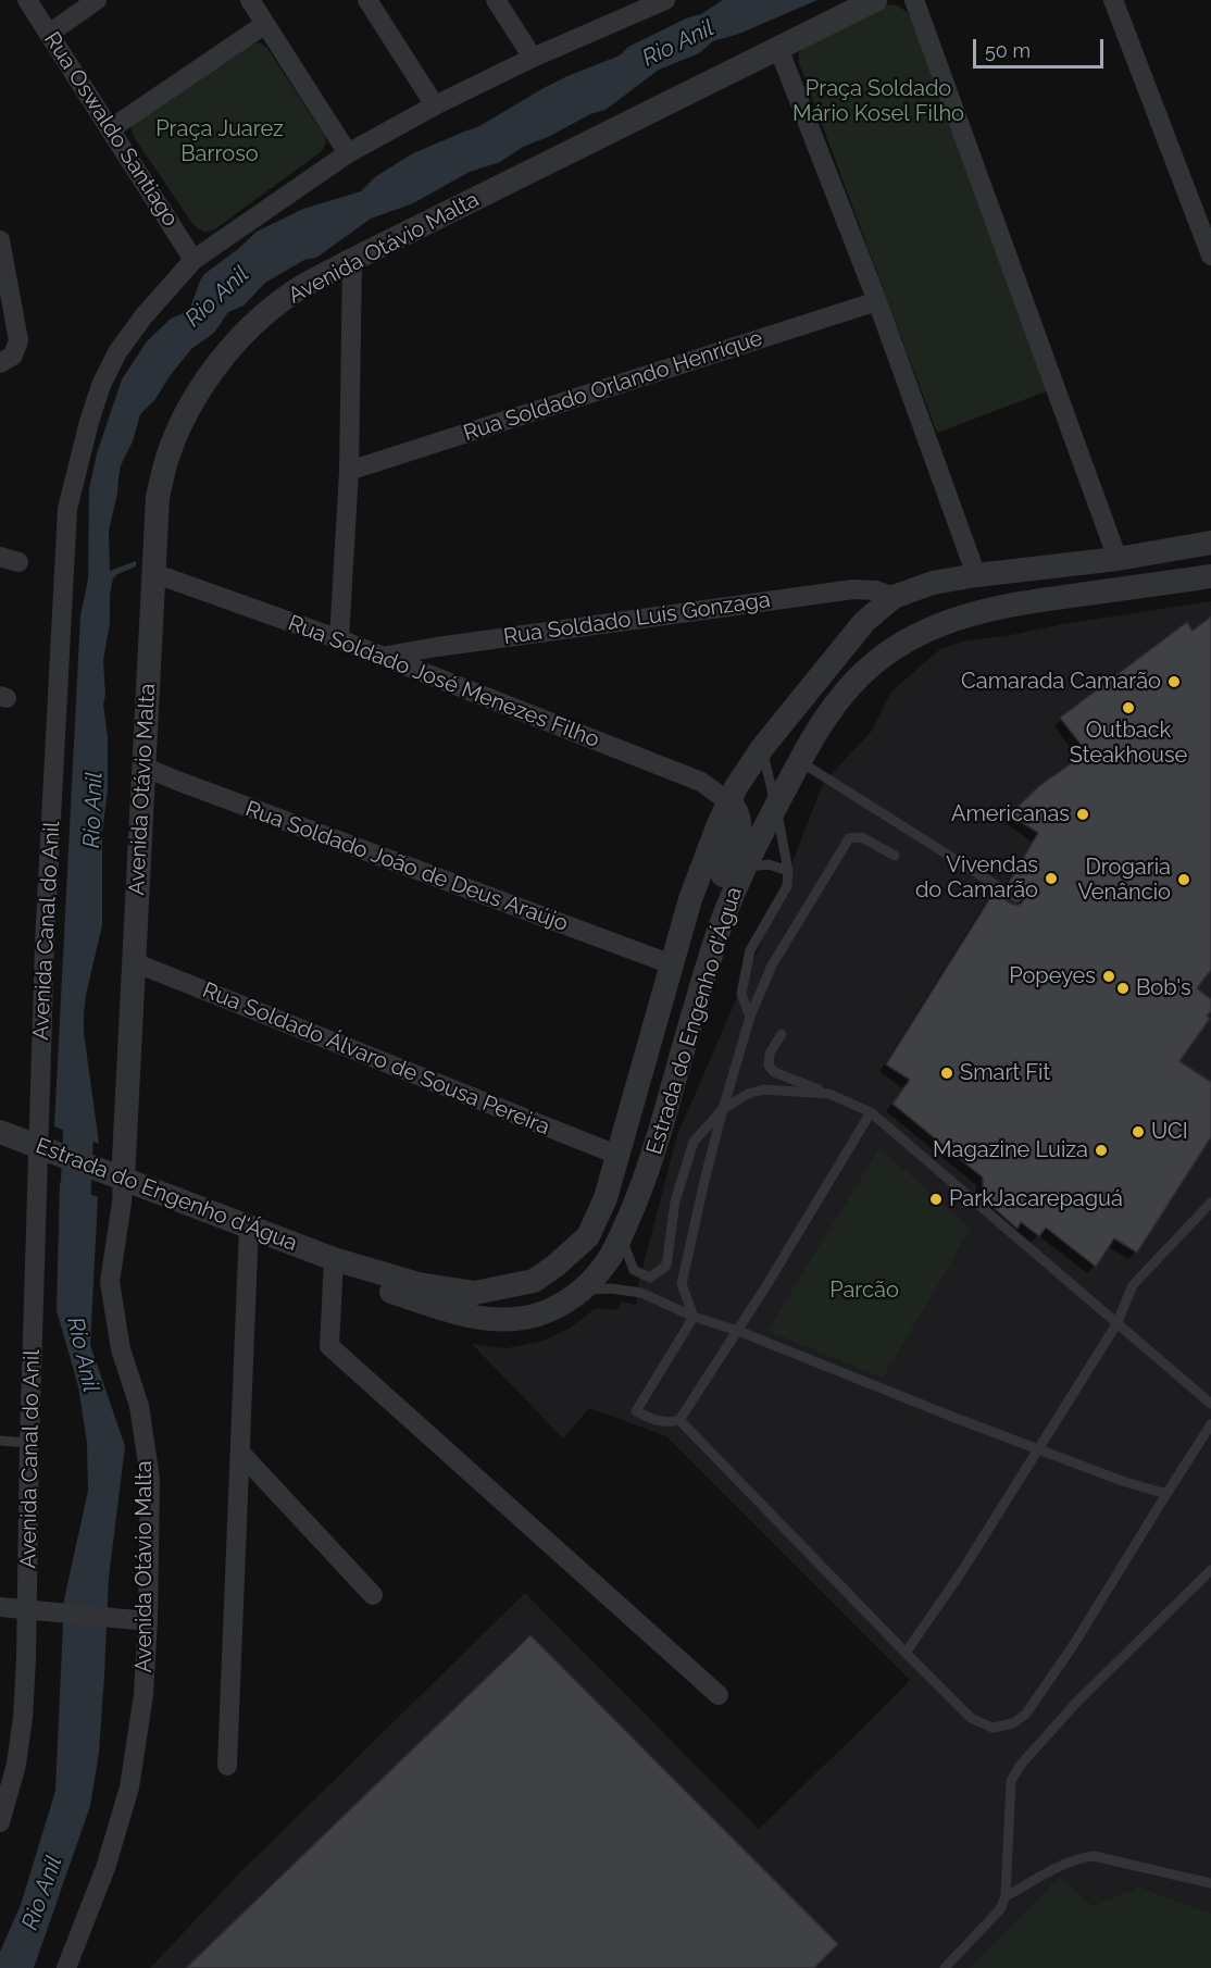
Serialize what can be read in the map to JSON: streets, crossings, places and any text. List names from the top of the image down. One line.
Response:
{"streets":{"street":["Rua Oswaldo Santiago","Avenida Otávio Malta","Rua Soldado Orlando Henrique","Rua Soldado Luís Gonzaga","Rua Soldado José Menezes Filho","Rua Soldado João de Deus Araújo","Avenida Canal do Anil","Estrada do Engenho d'Água","Rua Soldado Álvaro de Sousa Pereira"]},"crossings":[["Rua Oswaldo Santiago","Avenida Canal do Anil"],["Avenida Otávio Malta","Rua Soldado José Menezes Filho"],["Avenida Otávio Malta","Rua Soldado João de Deus Araújo"],["Avenida Otávio Malta","Estrada do Engenho d'Água"],["Avenida Otávio Malta","Rua Soldado Álvaro de Sousa Pereira"],["Rua Soldado Luís Gonzaga","Rua Soldado José Menezes Filho"],["Rua Soldado Luís Gonzaga","Estrada do Engenho d'Água"],["Rua Soldado José Menezes Filho","Estrada do Engenho d'Água"],["Rua Soldado João de Deus Araújo","Estrada do Engenho d'Água"],["Avenida Canal do Anil","Estrada do Engenho d'Água"],["Estrada do Engenho d'Água","Rua Soldado Álvaro de Sousa Pereira"]],"water":["Rio Anil"],"parks":["Praça Soldado Mário Kosel Filho","Praça Juarez Barroso","Parcão"],"places":["Camarada Camarão","Outback Steakhouse","Americanas","Vivendas do Camarão","Drogaria Venâncio","Popeyes","Bob's","Smart Fit","UCI","Magazine Luiza","ParkJacarepaguá"],"scale_bar":"50 m"}
